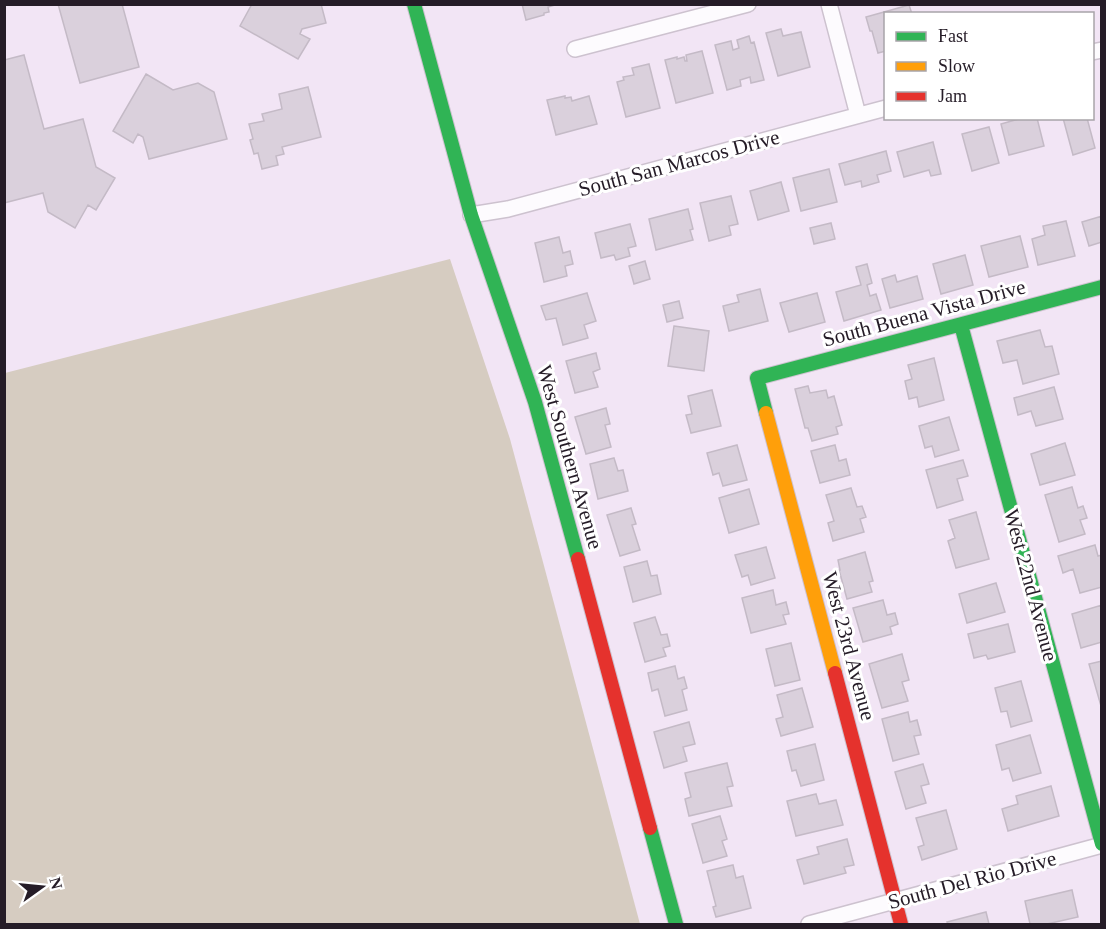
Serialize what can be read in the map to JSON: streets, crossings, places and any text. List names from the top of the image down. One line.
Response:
{"streets":{"street":["South San Marcos Drive","South Buena Vista Drive","West Southern Avenue","West 22nd Avenue","West 23rd Avenue","South Del Rio Drive"]},"crossings":[["South San Marcos Drive","West Southern Avenue"],["South Buena Vista Drive","West 22nd Avenue"],["South Buena Vista Drive","West 23rd Avenue"],["West 22nd Avenue","South Del Rio Drive"],["West 23rd Avenue","South Del Rio Drive"]],"legend":["Fast","Slow","Jam"],"north":"right"}
